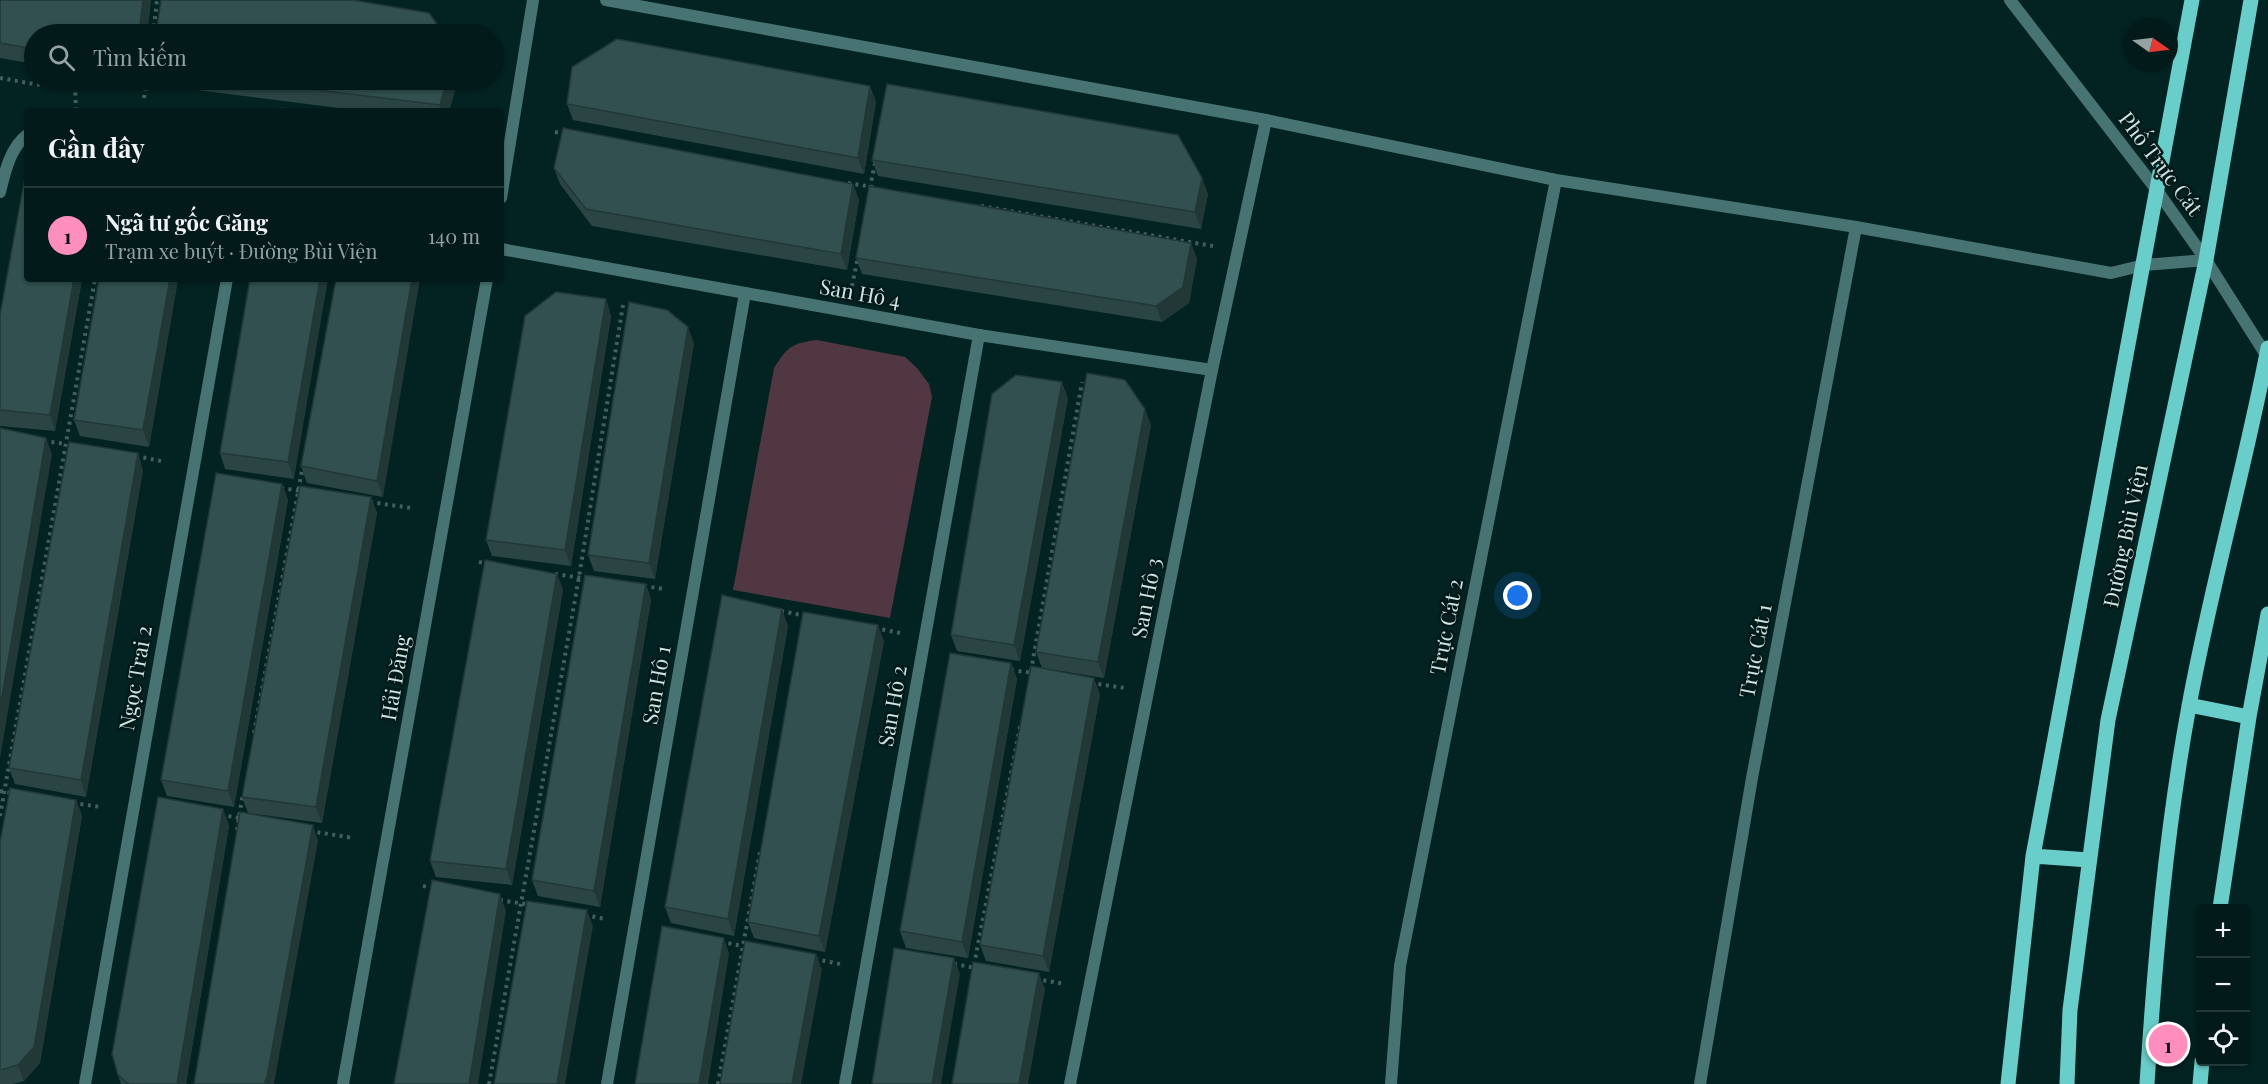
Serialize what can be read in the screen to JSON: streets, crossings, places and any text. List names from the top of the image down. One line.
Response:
{"streets":{"main road":["Đường Bùi Viện"],"street":["Phố Trực Cát","San Hô 4","San Hô 3","Trực Cát 2","Trực Cát 1","Ngọc Trai 2","Hải Đăng","San Hô 1","San Hô 2"]},"crossings":[["Phố Trực Cát","Đường Bùi Viện"],["San Hô 4","San Hô 3"],["San Hô 4","San Hô 1"],["San Hô 4","San Hô 2"]],"north":"right","page":{"search":"Tìm kiếm","heading":"Gần đây","list":[{"mark":"1","name":"Ngã tư gốc Găng","note":"Trạm xe buýt · Đường Bùi Viện","value":"140 m"}],"map_buttons":["+","−"],"pins":"1"}}
